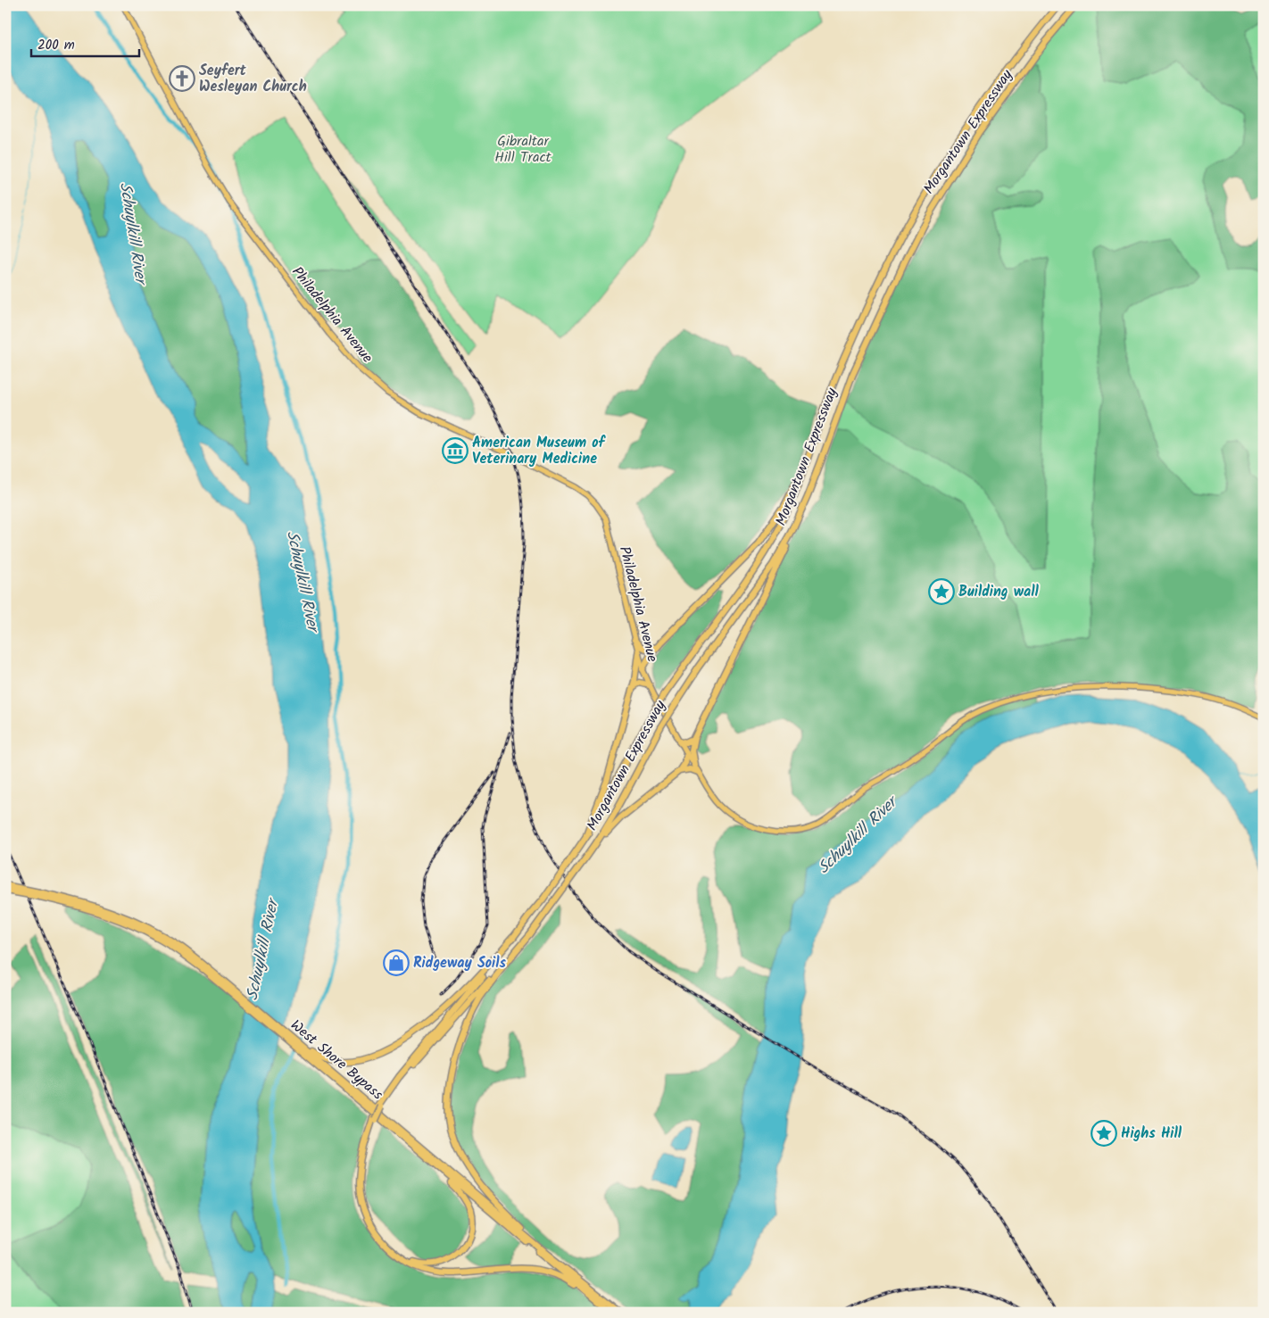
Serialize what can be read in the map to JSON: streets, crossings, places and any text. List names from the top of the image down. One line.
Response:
{"streets":{"highway":["Morgantown Expressway","West Shore Bypass"],"main road":["Philadelphia Avenue"]},"water":["Schuylkill River"],"parks":["Gibraltar Hill Tract"],"places":{"church":["Seyfert Wesleyan Church"],"museum":["American Museum of Veterinary Medicine"],"place":["Building wall","Highs Hill"],"shop":["Ridgeway Soils"]},"scale_bar":"200 m"}
